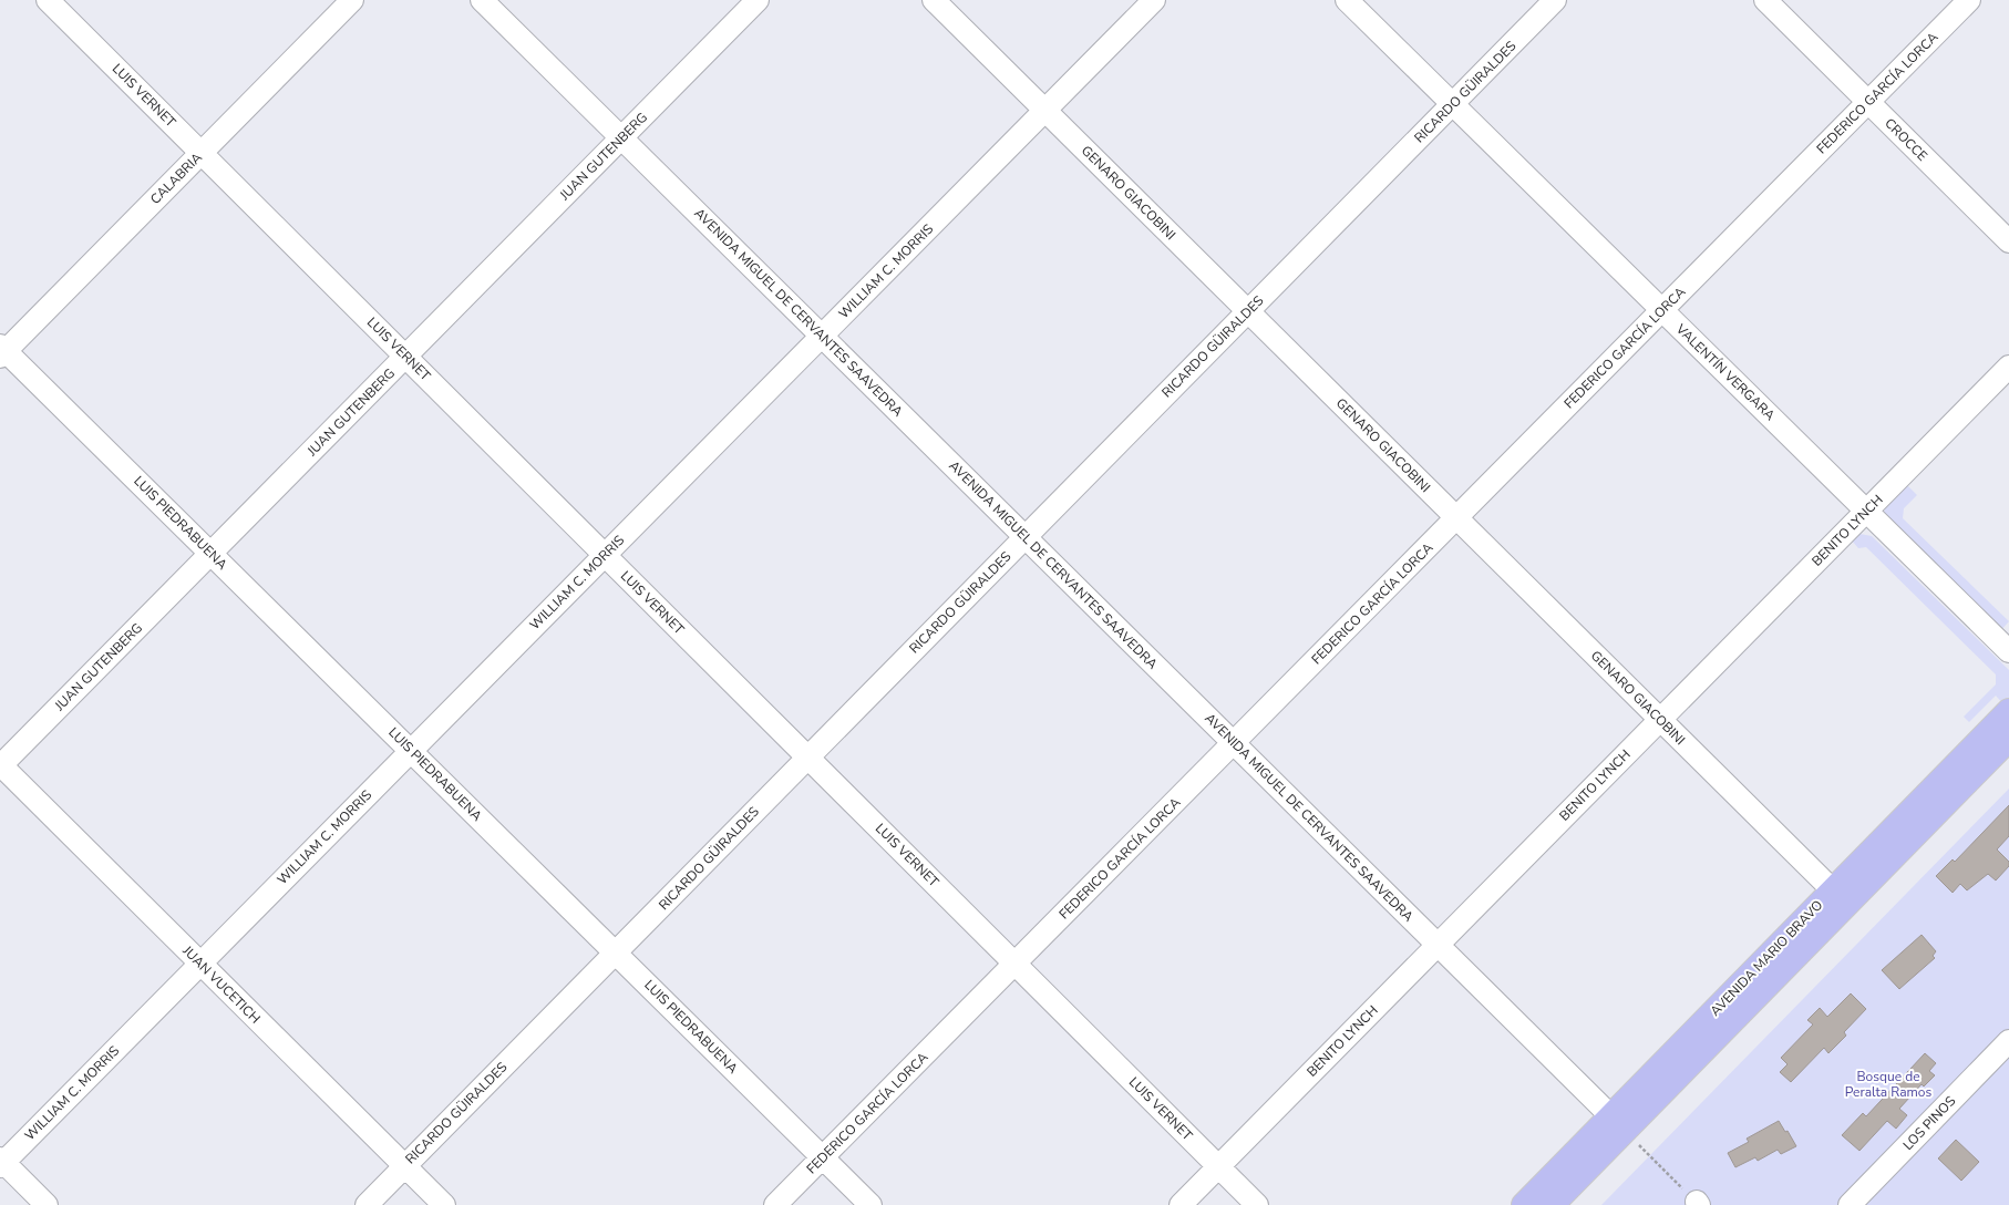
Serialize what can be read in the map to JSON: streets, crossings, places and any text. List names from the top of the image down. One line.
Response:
{"streets":{"main road":["AVENIDA MARIO BRAVO"],"street":["RICARDO GÜIRALDES","FEDERICO GARCÍA LORCA","LUIS VERNET","CROCCE","JUAN GUTENBERG","CALABRIA","GENARO GIACOBINI","WILLIAM C. MORRIS","AVENIDA MIGUEL DE CERVANTES SAAVEDRA","VALENTÍN VERGARA","LUIS PIEDRABUENA","BENITO LYNCH","JUAN VUCETICH","LOS PINOS"]},"crossings":[["RICARDO GÜIRALDES","LUIS VERNET"],["RICARDO GÜIRALDES","GENARO GIACOBINI"],["RICARDO GÜIRALDES","AVENIDA MIGUEL DE CERVANTES SAAVEDRA"],["RICARDO GÜIRALDES","VALENTÍN VERGARA"],["RICARDO GÜIRALDES","LUIS PIEDRABUENA"],["RICARDO GÜIRALDES","JUAN VUCETICH"],["FEDERICO GARCÍA LORCA","LUIS VERNET"],["FEDERICO GARCÍA LORCA","CROCCE"],["FEDERICO GARCÍA LORCA","GENARO GIACOBINI"],["FEDERICO GARCÍA LORCA","AVENIDA MIGUEL DE CERVANTES SAAVEDRA"],["FEDERICO GARCÍA LORCA","VALENTÍN VERGARA"],["FEDERICO GARCÍA LORCA","LUIS PIEDRABUENA"],["LUIS VERNET","JUAN GUTENBERG"],["LUIS VERNET","CALABRIA"],["LUIS VERNET","WILLIAM C. MORRIS"],["LUIS VERNET","BENITO LYNCH"],["JUAN GUTENBERG","AVENIDA MIGUEL DE CERVANTES SAAVEDRA"],["JUAN GUTENBERG","LUIS PIEDRABUENA"],["JUAN GUTENBERG","JUAN VUCETICH"],["CALABRIA","LUIS PIEDRABUENA"],["GENARO GIACOBINI","WILLIAM C. MORRIS"],["GENARO GIACOBINI","BENITO LYNCH"],["GENARO GIACOBINI","AVENIDA MARIO BRAVO"],["WILLIAM C. MORRIS","AVENIDA MIGUEL DE CERVANTES SAAVEDRA"],["WILLIAM C. MORRIS","LUIS PIEDRABUENA"],["WILLIAM C. MORRIS","JUAN VUCETICH"],["AVENIDA MIGUEL DE CERVANTES SAAVEDRA","BENITO LYNCH"],["AVENIDA MIGUEL DE CERVANTES SAAVEDRA","AVENIDA MARIO BRAVO"],["VALENTÍN VERGARA","BENITO LYNCH"]],"parks":["Bosque de Peralta Ramos"]}
